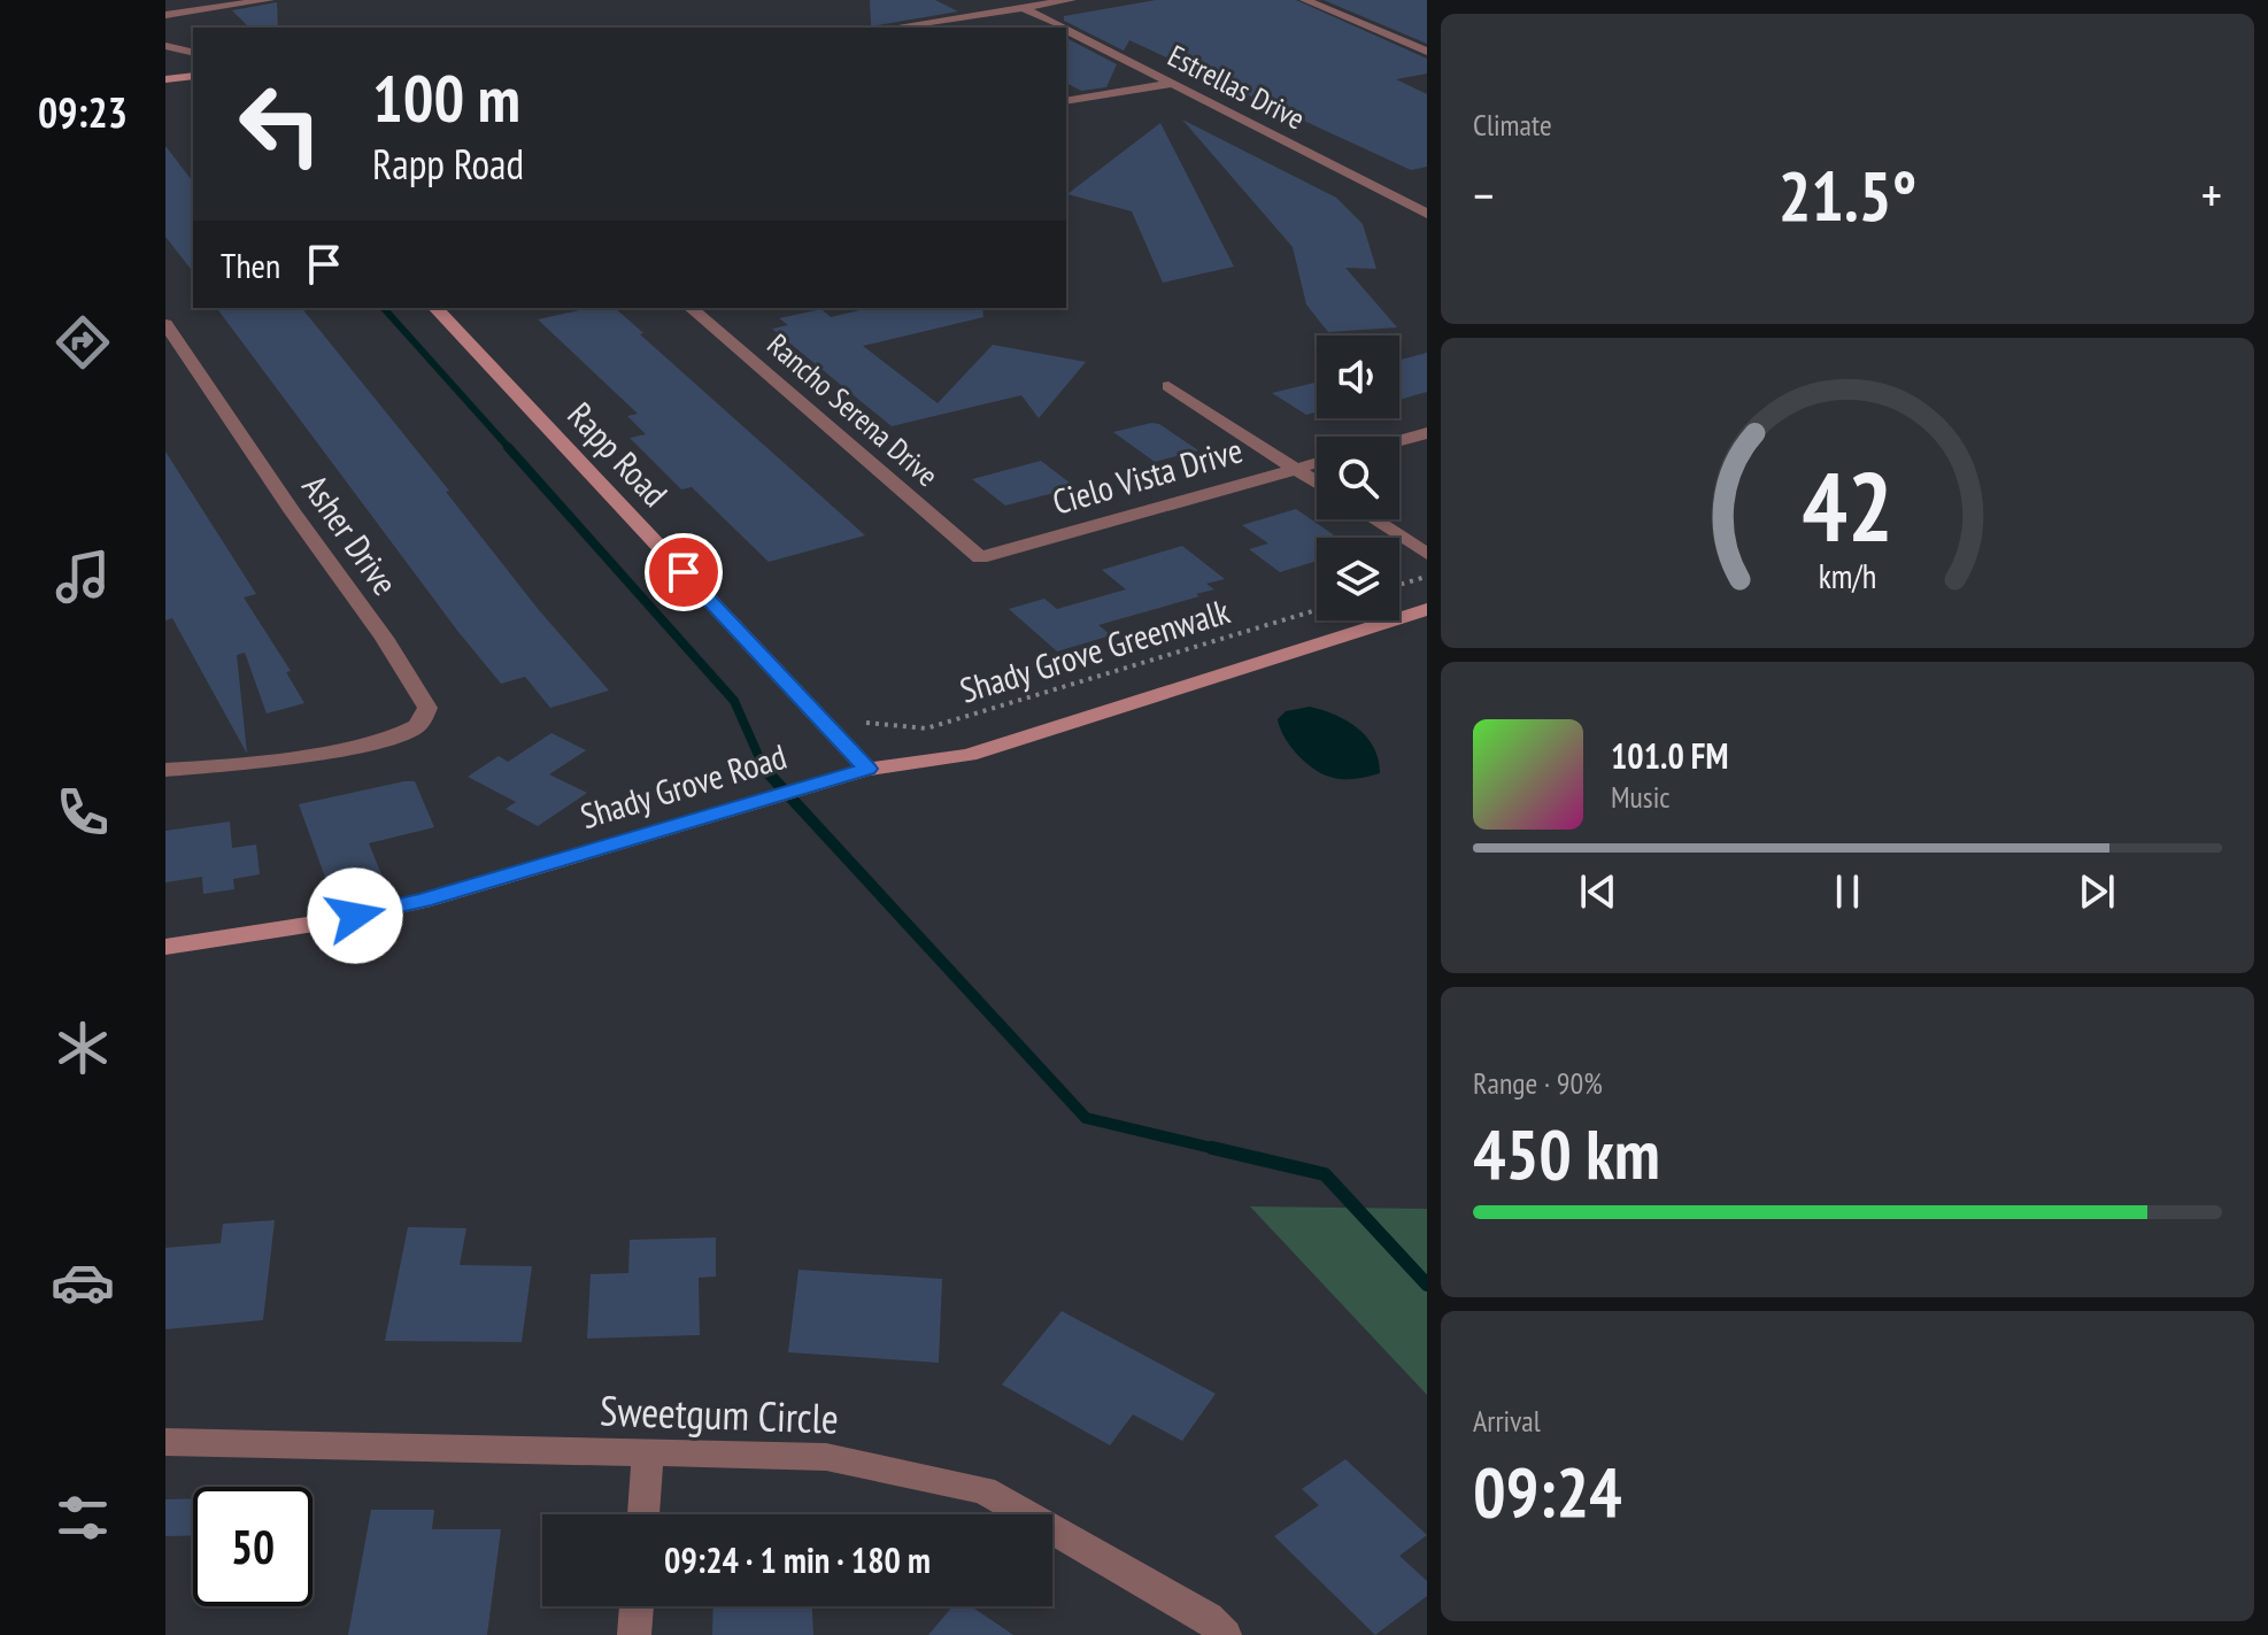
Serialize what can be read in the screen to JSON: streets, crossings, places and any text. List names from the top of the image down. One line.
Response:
{"streets":{"main road":["Rapp Road","Shady Grove Road"],"street":["Estrellas Drive","Rancho Serena Drive","Cielo Vista Drive","Asher Drive","Sweetgum Circle"],"path":["Shady Grove Greenwalk"]},"crossings":[["Rancho Serena Drive","Cielo Vista Drive"],["Rapp Road","Shady Grove Road"]],"page":{"tabs":"09:23","tile":["Climate",["Range · 90%","450 km"],["Arrival","09:24"]],"turn":["100 m","Rapp Road"],"heat":["−","21.5°","+"],"then":"Then","song":["101.0 FM","Music"],"limit":"50","trip":"09:24 · 1 min · 180 m","gauge":["42","km/h"]}}
